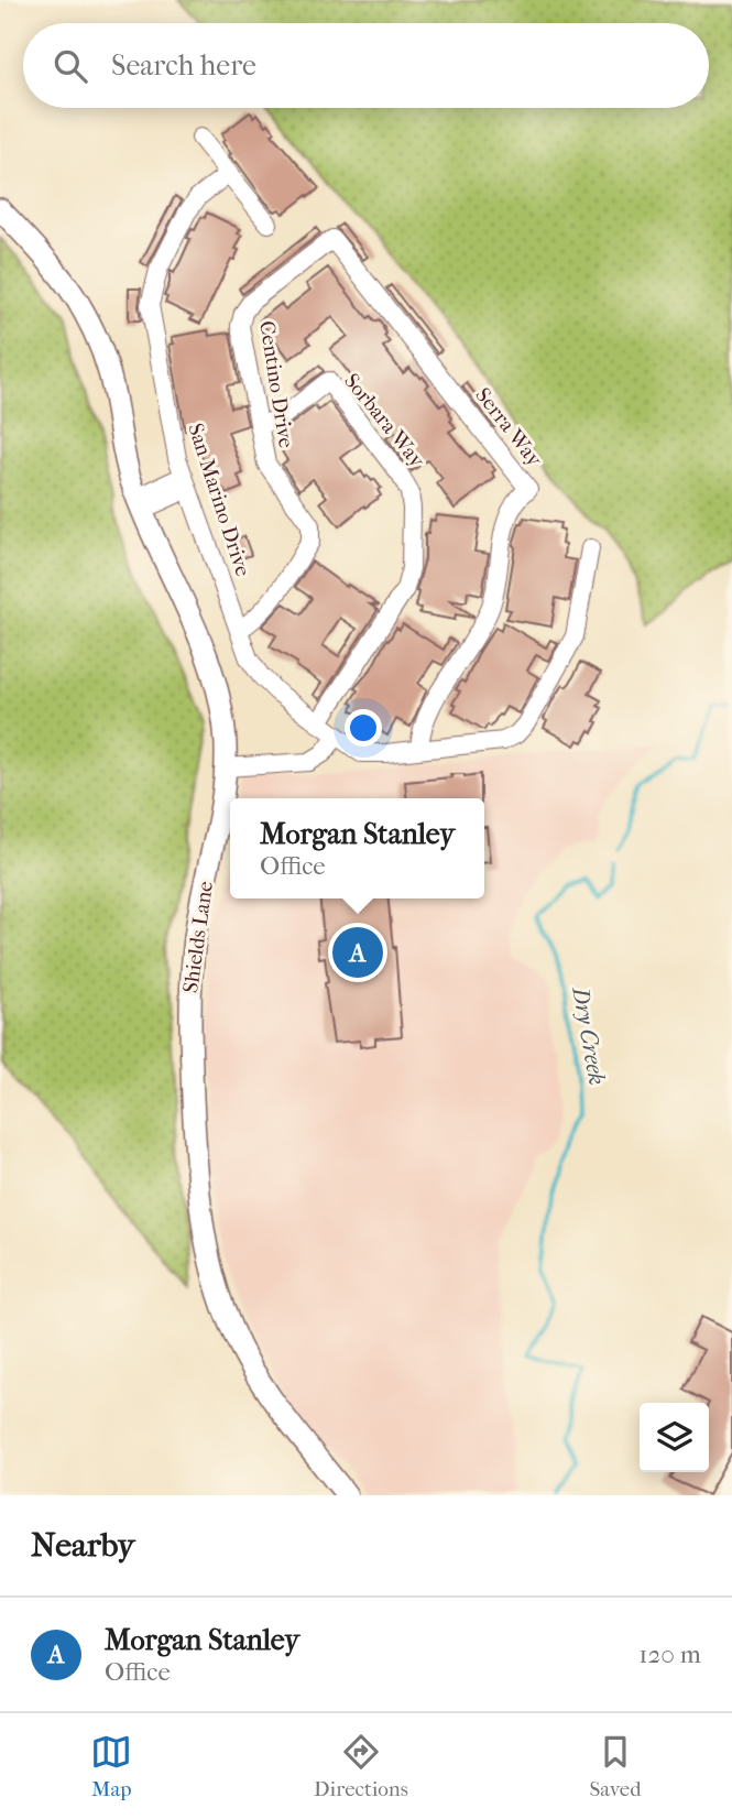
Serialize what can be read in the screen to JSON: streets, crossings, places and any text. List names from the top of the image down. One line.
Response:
{"streets":{"main road":["Shields Lane"],"street":["Centino Drive","Sorbara Way","Serra Way","San Marino Drive"]},"crossings":[["Centino Drive","Sorbara Way"],["Centino Drive","Serra Way"],["Centino Drive","San Marino Drive"],["Sorbara Way","San Marino Drive"],["Serra Way","San Marino Drive"]],"water":["Dry Creek"],"page":{"search":"Search here","popup":["Morgan Stanley","Office"],"pins":"A","heading":"Nearby","list":[{"mark":"A","name":"Morgan Stanley","note":"Office","value":"120 m"}],"nav":["Map","Directions","Saved"]}}
